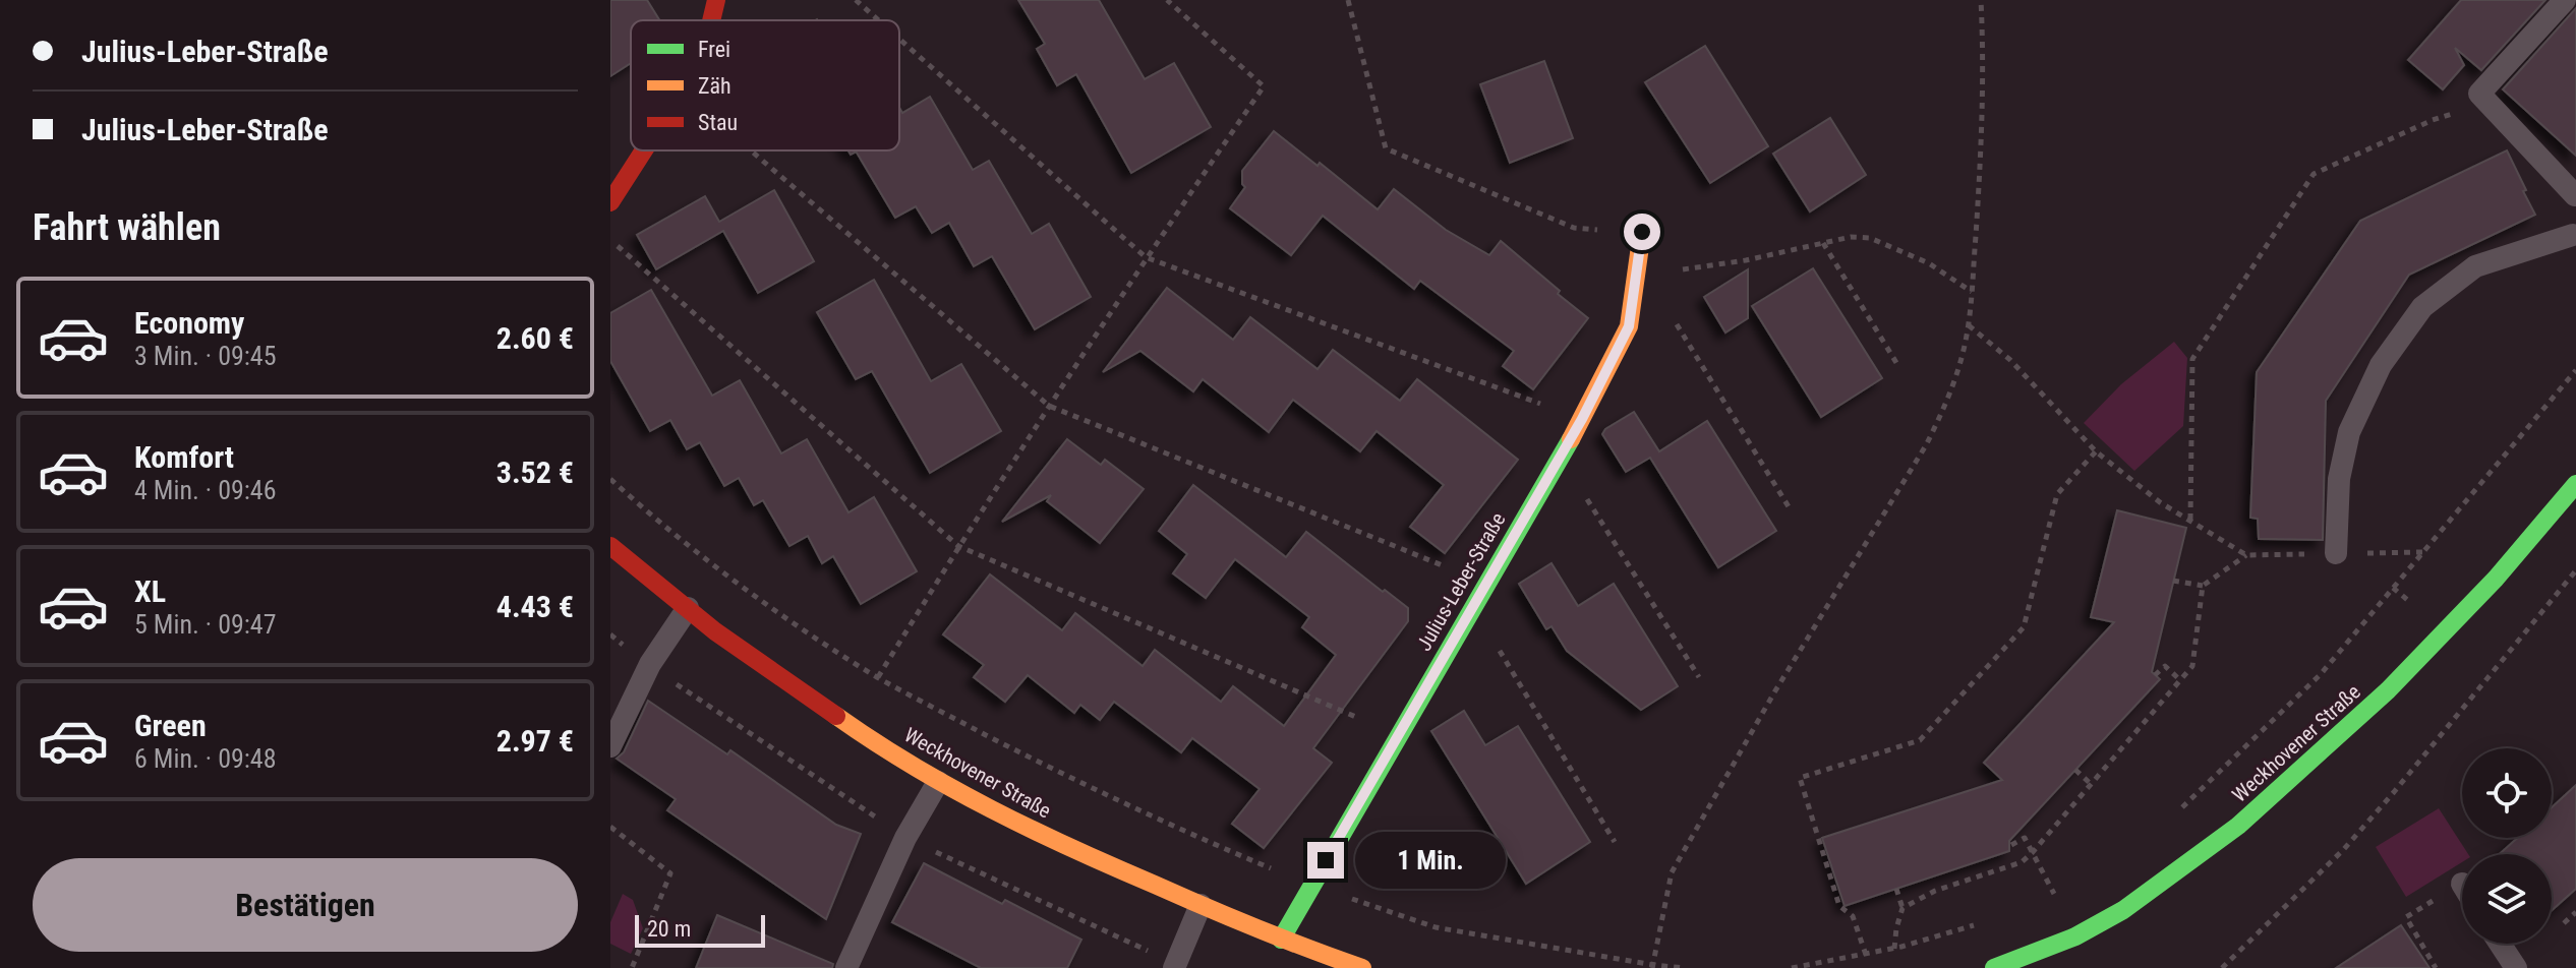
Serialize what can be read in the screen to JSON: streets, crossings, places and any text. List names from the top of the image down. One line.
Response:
{"streets":{"street":["Julius-Leber-Straße","Weckhovener Straße"]},"crossings":[["Julius-Leber-Straße","Weckhovener Straße"]],"legend":["Frei","Zäh","Stau"],"scale_bar":"20 m","page":{"banner":["Julius-Leber-Straße","Julius-Leber-Straße"],"heading":"Fahrt wählen","list":[{"name":"Economy","note":"3 Min. · 09:45","value":"2.60 €"},{"name":"Komfort","note":"4 Min. · 09:46","value":"3.52 €"},{"name":"XL","note":"5 Min. · 09:47","value":"4.43 €"},{"name":"Green","note":"6 Min. · 09:48","value":"2.97 €"}],"bubble":"1 Min.","buttons":"Bestätigen","scale":"20 m"}}
